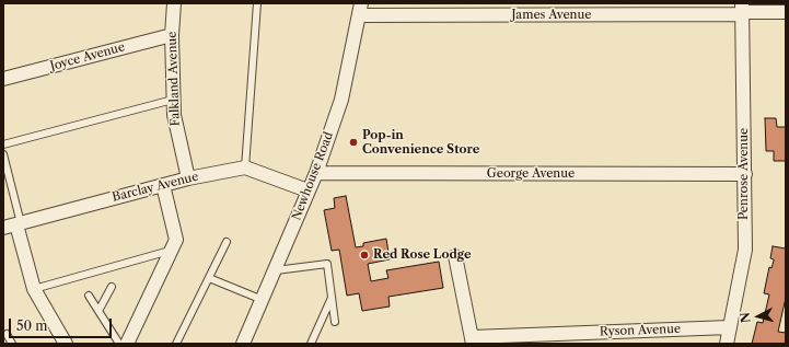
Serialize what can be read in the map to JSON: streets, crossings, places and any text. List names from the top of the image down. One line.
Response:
{"streets":{"street":["James Avenue","Joyce Avenue","Falkland Avenue","George Avenue","Penrose Avenue","Newhouse Road","Barclay Avenue","Ryson Avenue"]},"crossings":[["James Avenue","Penrose Avenue"],["James Avenue","Newhouse Road"],["Joyce Avenue","Falkland Avenue"],["Falkland Avenue","Barclay Avenue"],["George Avenue","Penrose Avenue"],["George Avenue","Newhouse Road"],["Penrose Avenue","Ryson Avenue"]],"places":["Pop-in Convenience Store","Red Rose Lodge"],"scale_bar":"50 m","north":"left"}
